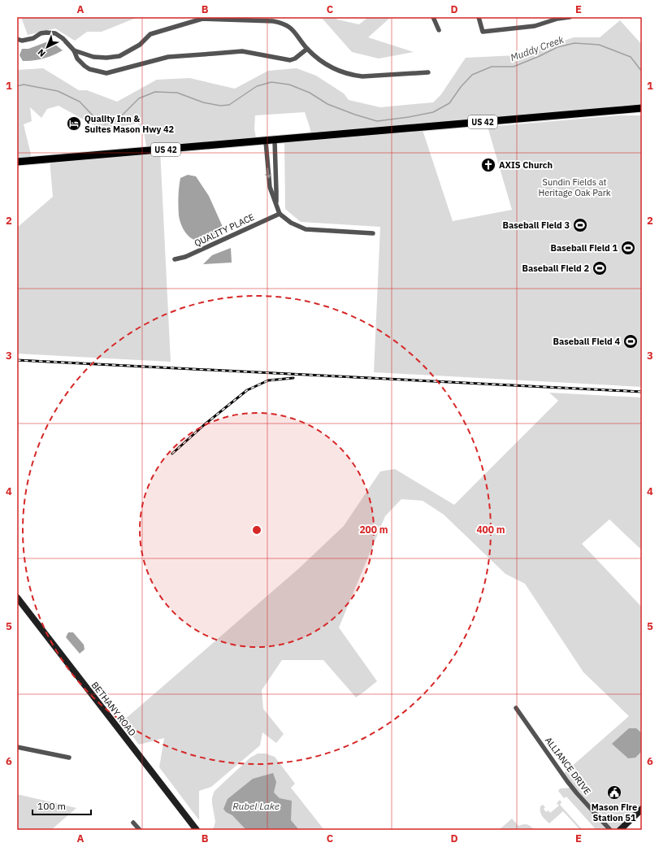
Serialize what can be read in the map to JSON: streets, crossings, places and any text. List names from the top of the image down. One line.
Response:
{"streets":{"main road":["US 42","BETHANY ROAD"],"street":["QUALITY PLACE","ALLIANCE DRIVE"]},"water":["Muddy Creek","Rubel Lake"],"parks":["Sundin Fields at Heritage Oak Park"],"places":{"hotel":["Quality Inn & Suites Mason Hwy 42"],"church":["AXIS Church"],"sports":["Baseball Field 3","Baseball Field 1","Baseball Field 2","Baseball Field 4"],"public building":["Mason Fire Station 51"]},"scale_bar":"100 m","north":"bottom left","grid":{"columns":["A","B","C","D","E"],"rows":["1","2","3","4","5","6"]},"rings":["200 m","400 m"]}
